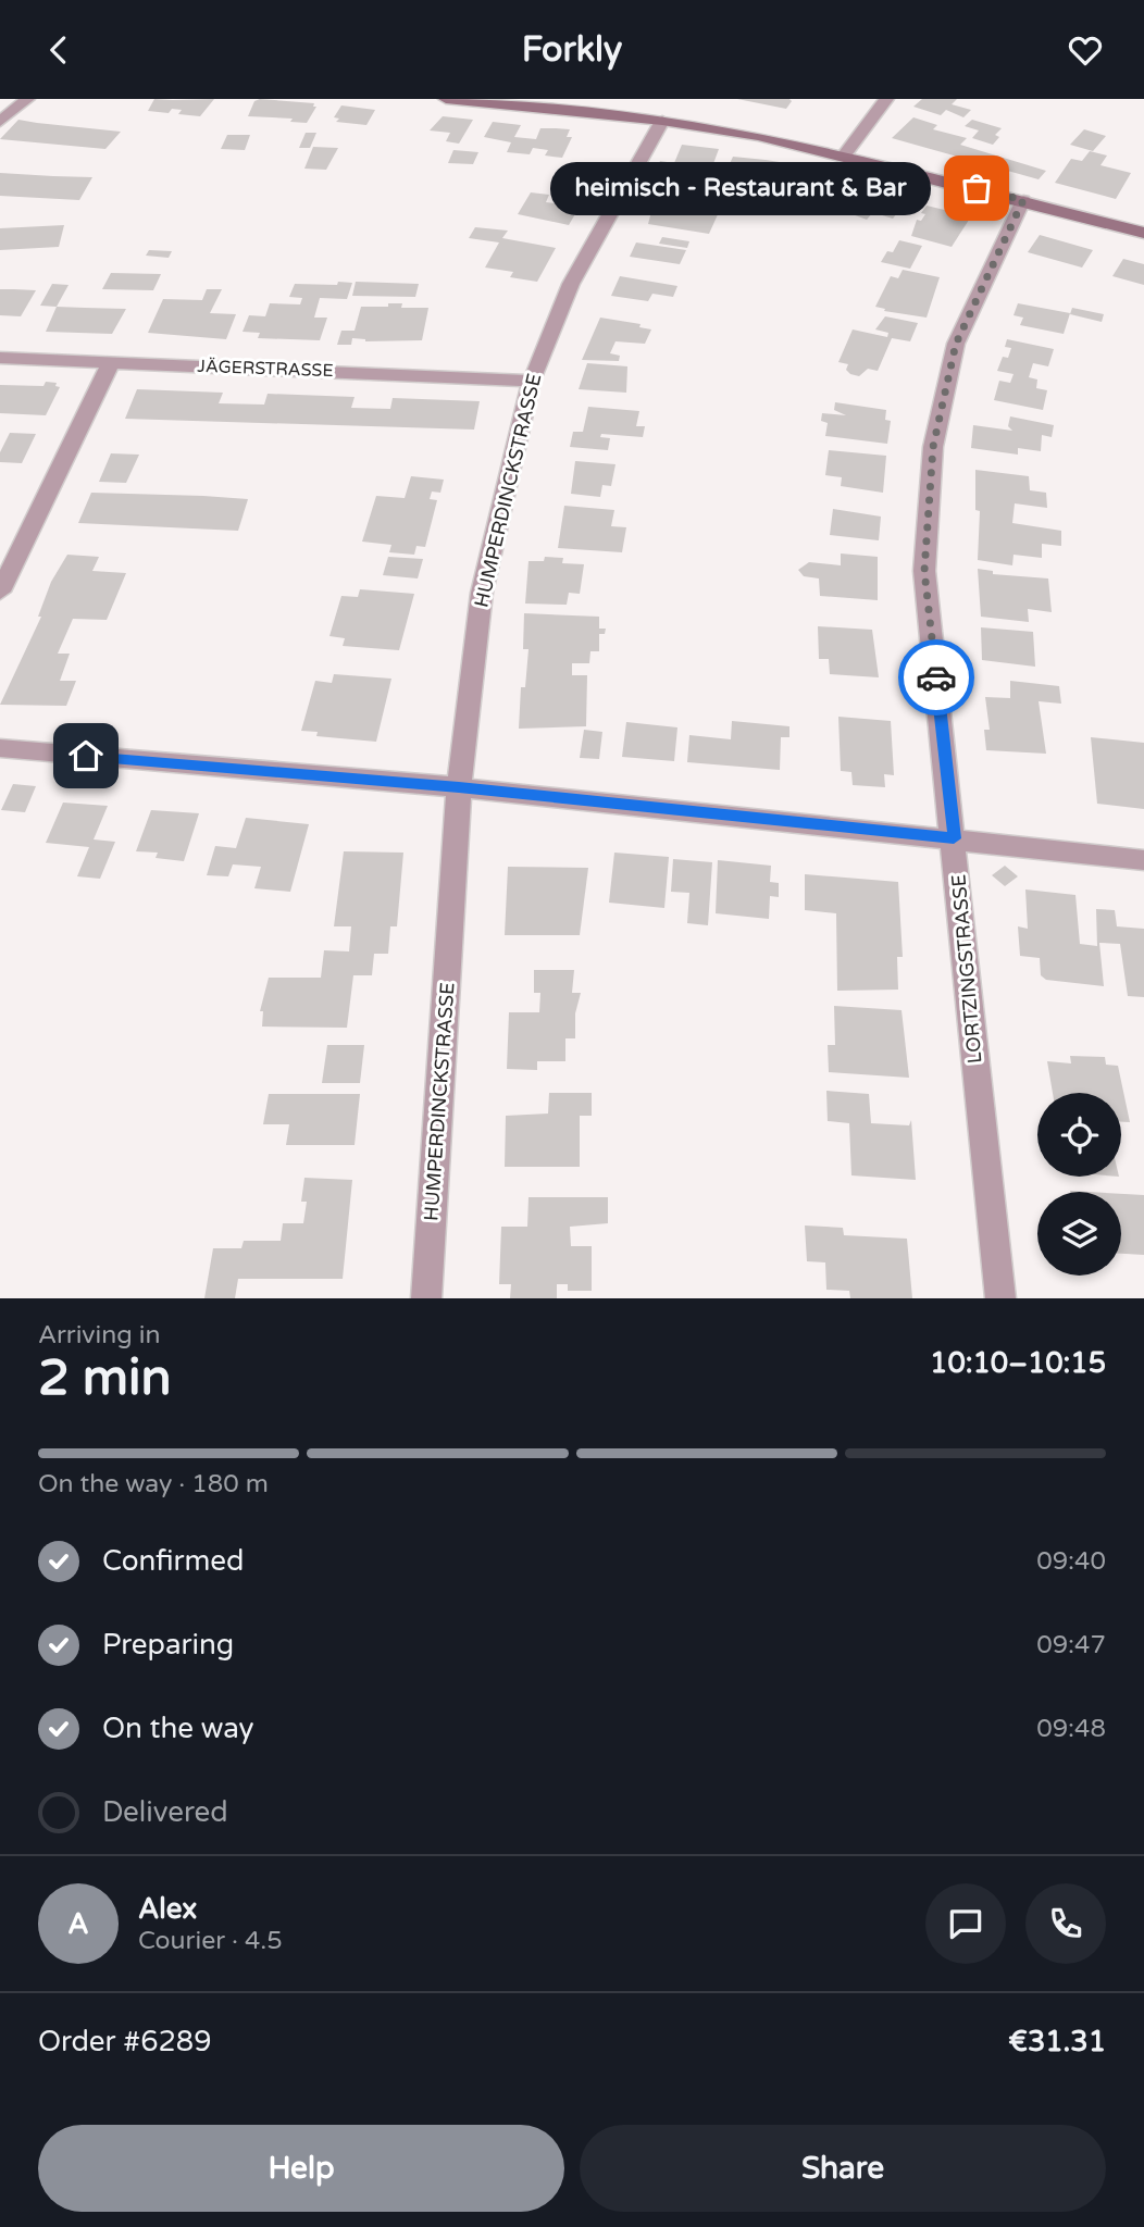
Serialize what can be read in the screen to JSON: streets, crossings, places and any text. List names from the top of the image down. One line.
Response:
{"streets":{"street":["JÄGERSTRASSE","HUMPERDINCKSTRASSE","LORTZINGSTRASSE"]},"crossings":[["JÄGERSTRASSE","HUMPERDINCKSTRASSE"]],"places":["heimisch - Restaurant & Bar"],"page":{"header":"Forkly","bubble":"heimisch - Restaurant & Bar","heading":["2 min","Arriving in","10:10–10:15"],"panel":["Alex","Courier · 4.5","Order #6289","€31.31"],"bar":"On the way · 180 m","list":[["Confirmed","09:40"],["Preparing","09:47"],["On the way","09:48"],"Delivered"],"round":"A","buttons":["Help","Share"]}}
